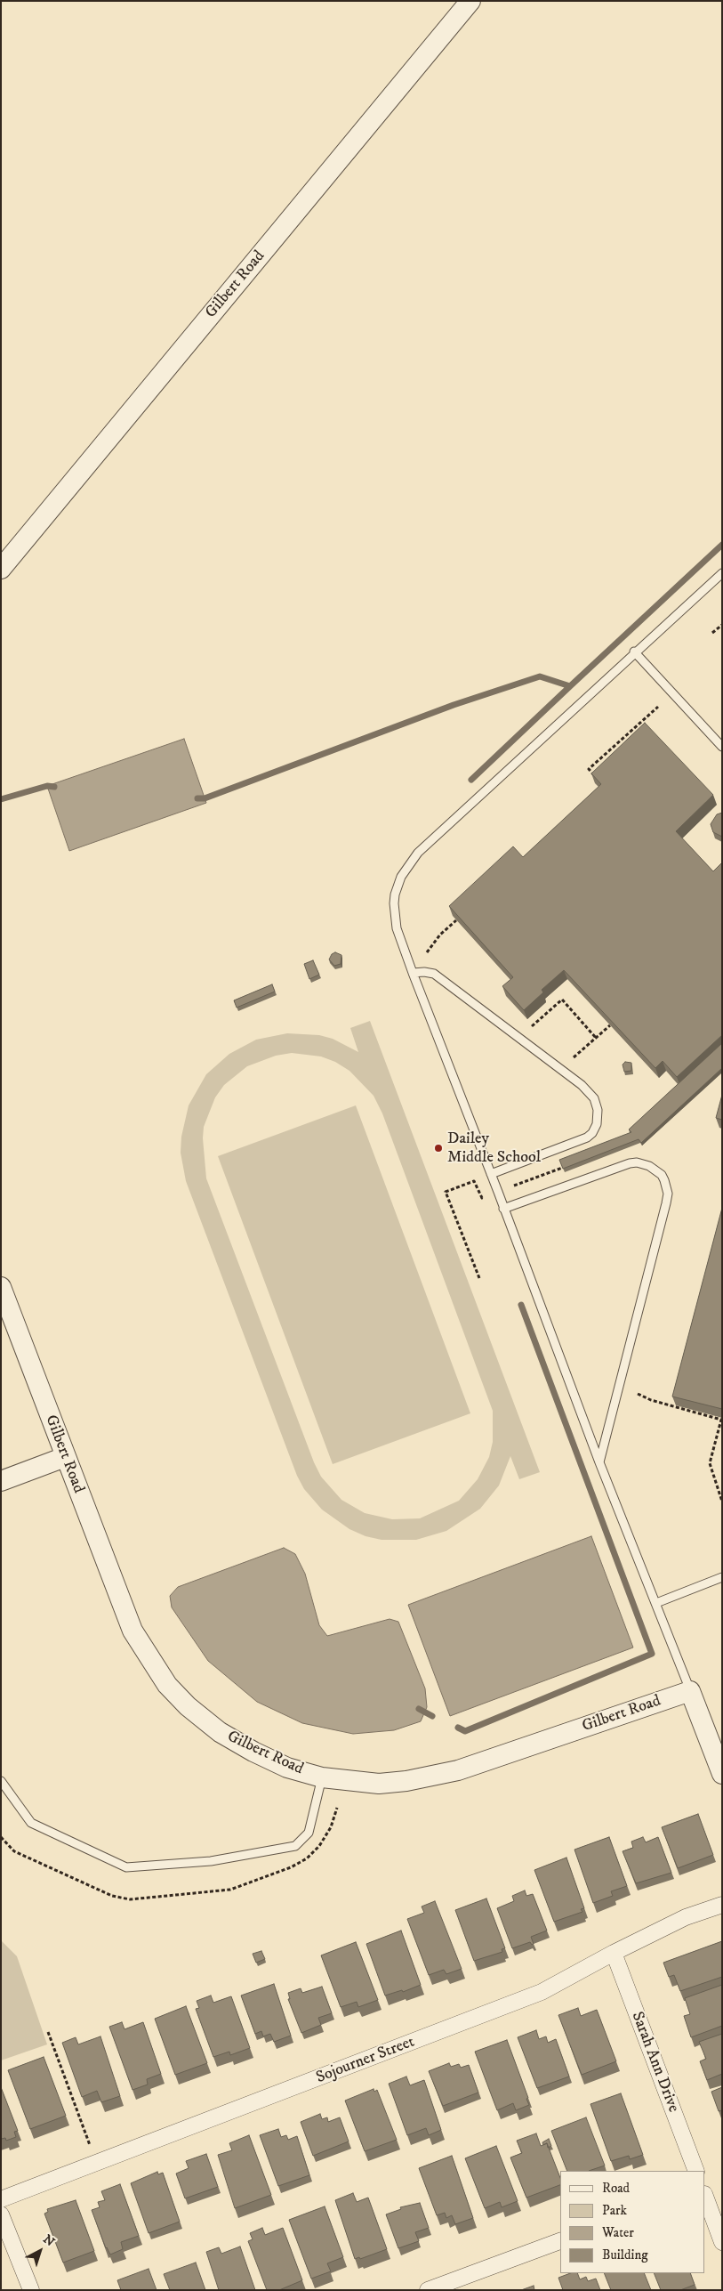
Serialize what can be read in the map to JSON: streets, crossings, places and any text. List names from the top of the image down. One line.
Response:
{"streets":{"street":["Gilbert Road","Sojourner Street","Sarah Ann Drive"]},"crossings":[["Sojourner Street","Sarah Ann Drive"]],"places":["Dailey Middle School"],"legend":["Road","Park","Water","Building"],"north":"top right"}
